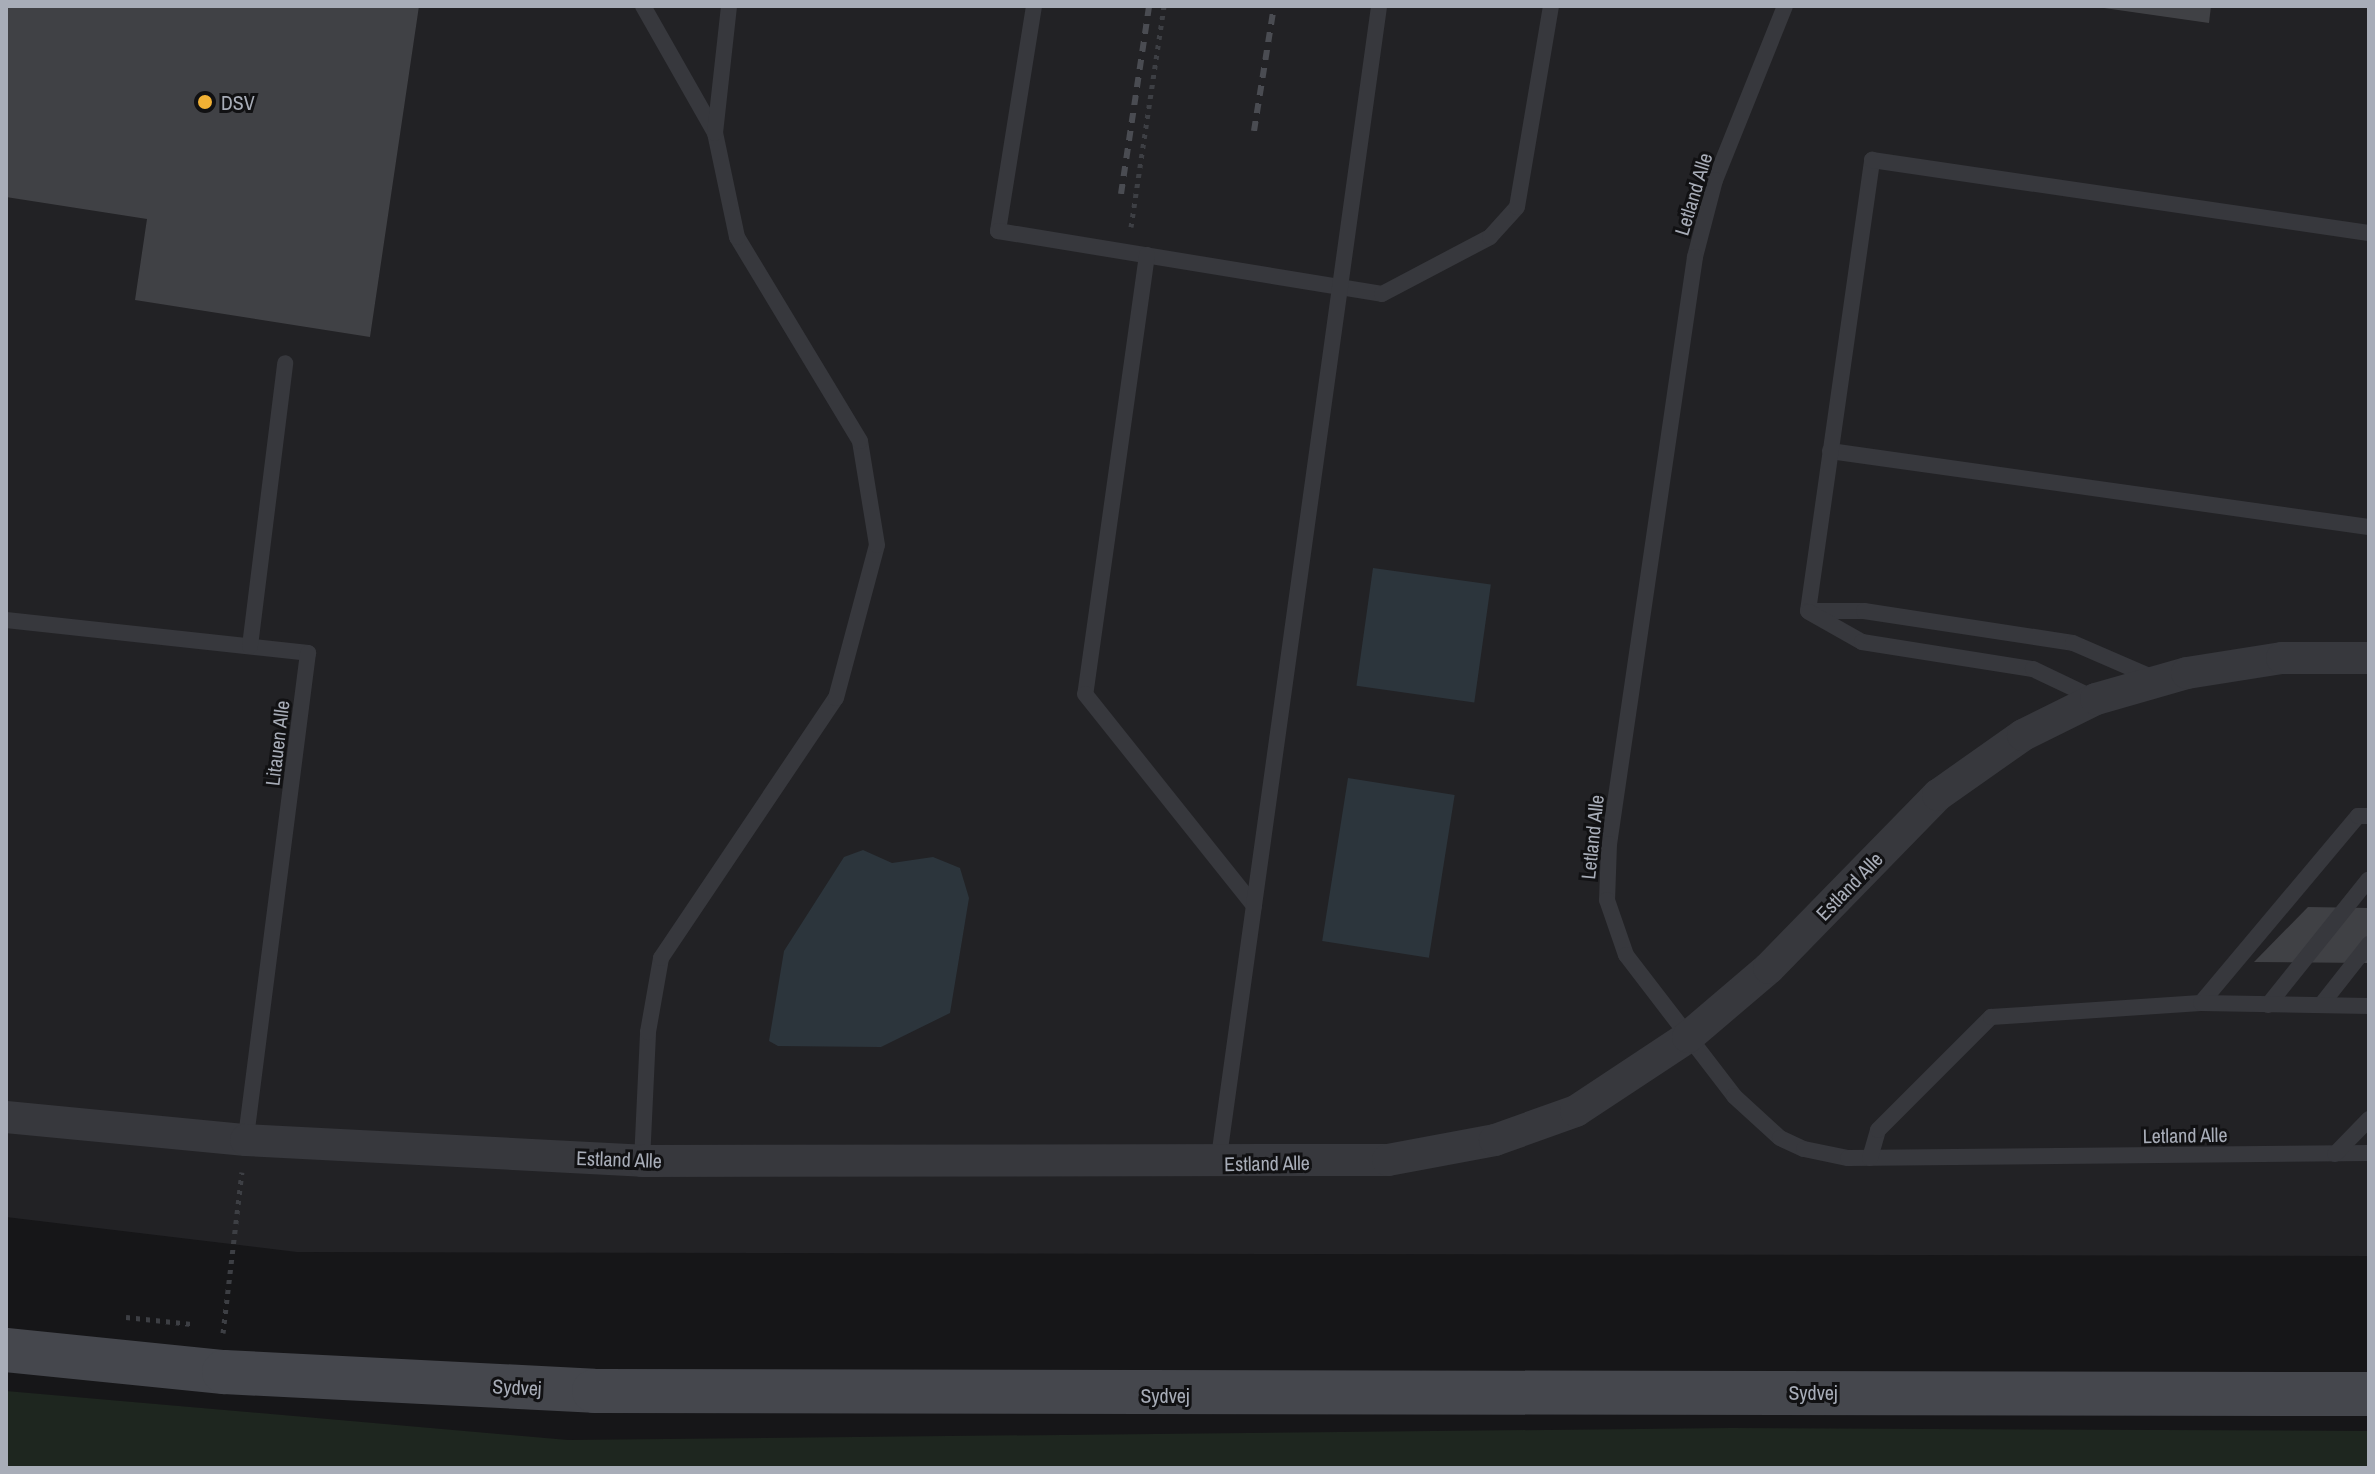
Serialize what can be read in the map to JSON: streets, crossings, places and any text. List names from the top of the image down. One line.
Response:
{"streets":{"main road":["Sydvej"],"street":["Estland Alle"],"lane":["Letland Alle","Litauen Alle"]},"crossings":[["Letland Alle","Estland Alle"],["Litauen Alle","Estland Alle"]],"places":["DSV"]}
